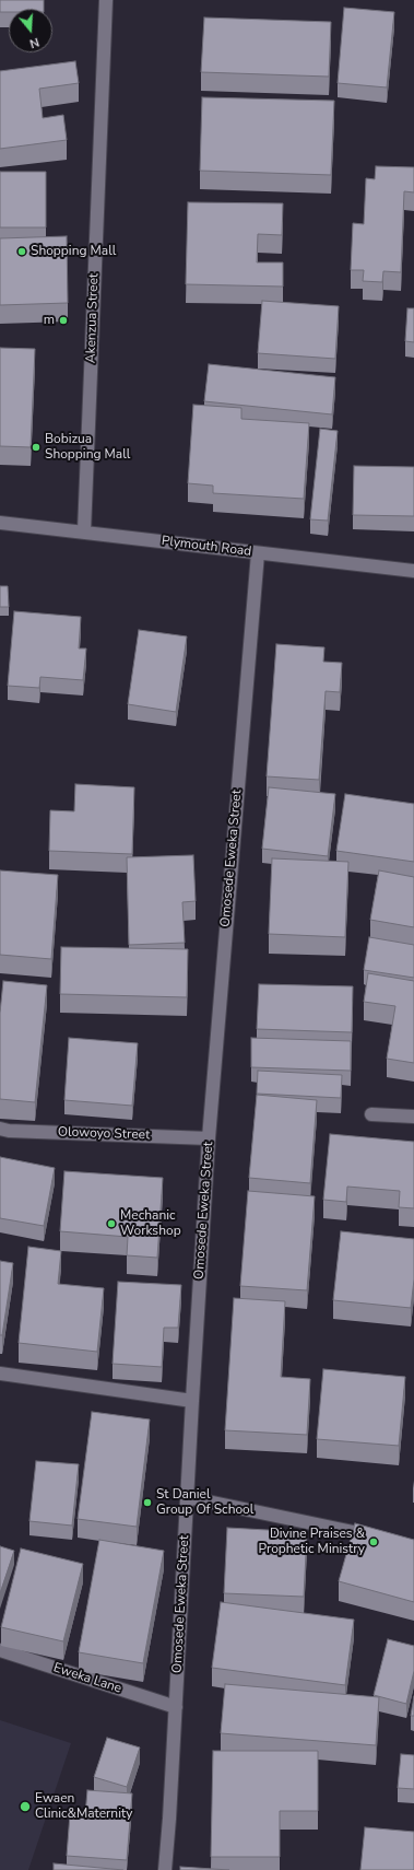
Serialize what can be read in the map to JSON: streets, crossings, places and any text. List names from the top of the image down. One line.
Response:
{"streets":{"street":["Akenzua Street","Plymouth Road","Omosede Eweka Street","Olowoyo Street","Eweka Lane"]},"crossings":[["Akenzua Street","Plymouth Road"],["Plymouth Road","Omosede Eweka Street"],["Omosede Eweka Street","Olowoyo Street"],["Omosede Eweka Street","Eweka Lane"]],"places":["Shopping Mall","m","Bobizua Shopping Mall","Mechanic Workshop","St Daniel Group Of School","Divine Praises & Prophetic Ministry","Ewaen Clinic&Maternity"],"north":"bottom"}
